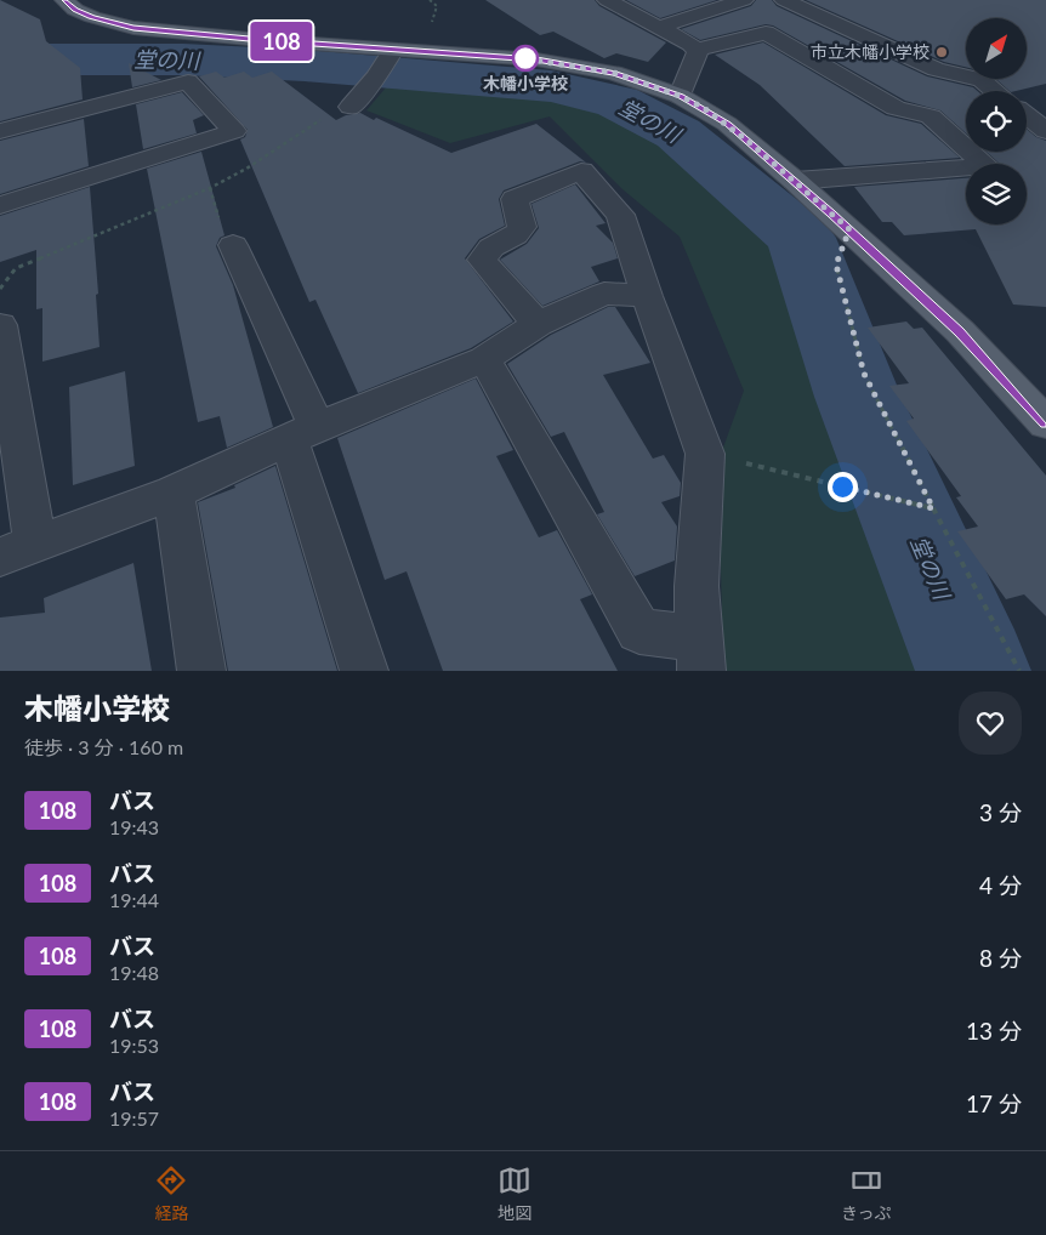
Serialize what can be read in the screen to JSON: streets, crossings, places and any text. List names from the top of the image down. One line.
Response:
{"water":["堂の川"],"places":["市立木幡小学校","木幡小学校"],"lines":["bus line 108"],"north":"top right","page":{"on_map":"108","heading":["木幡小学校","徒歩 · 3 分 · 160 m"],"list":[{"mark":"108","name":"バス","note":"19:43","value":"3 分"},{"mark":"108","name":"バス","note":"19:44","value":"4 分"},{"mark":"108","name":"バス","note":"19:48","value":"8 分"},{"mark":"108","name":"バス","note":"19:53","value":"13 分"},{"mark":"108","name":"バス","note":"19:57","value":"17 分"}],"tabs":["経路","地図","きっぷ"]}}
